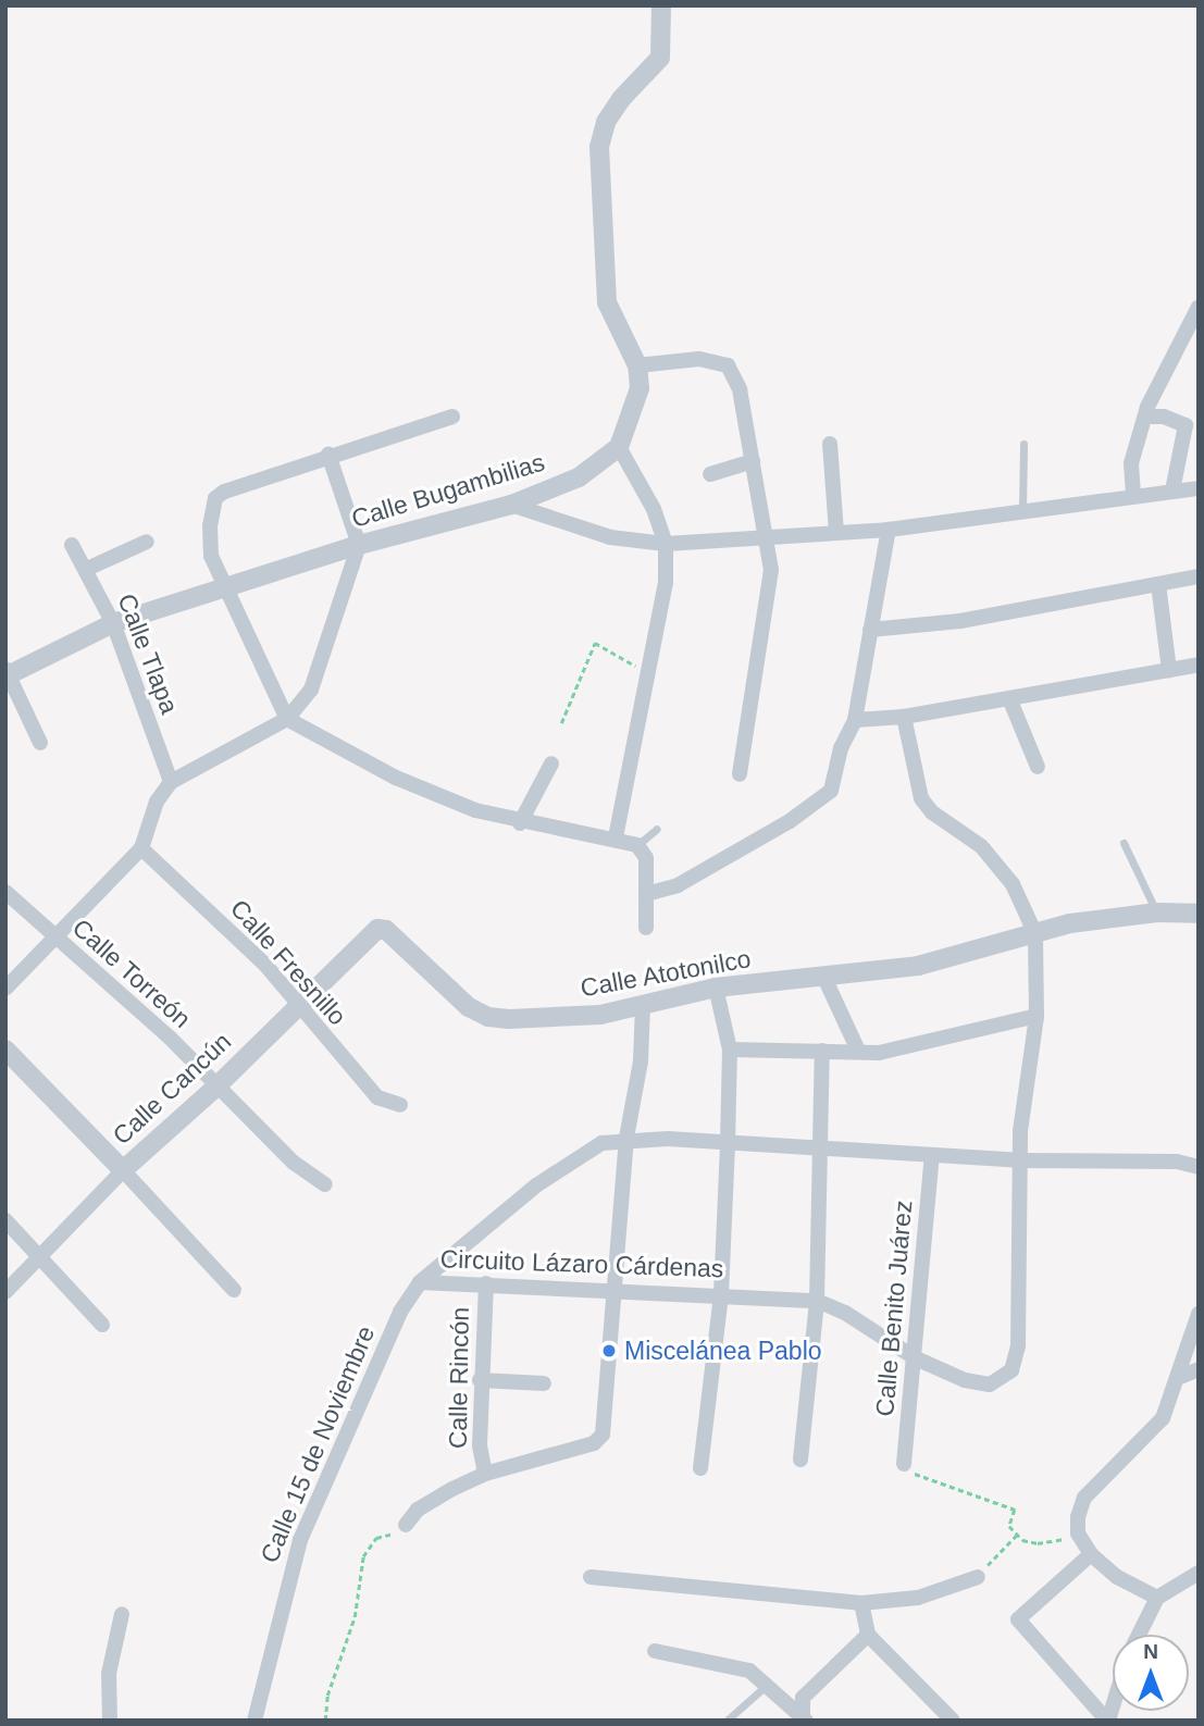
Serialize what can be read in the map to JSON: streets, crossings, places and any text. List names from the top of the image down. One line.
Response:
{"streets":{"street":["Calle Bugambilias","Calle Tlapa","Calle Fresnillo","Calle Torreón","Calle Atotonilco","Calle Cancún","Circuito Lázaro Cárdenas","Calle Benito Juárez","Calle Rincón","Calle 15 de Noviembre"]},"crossings":[["Calle Bugambilias","Calle Tlapa"],["Calle Fresnillo","Calle Cancún"],["Calle Torreón","Calle Cancún"],["Calle Atotonilco","Calle Cancún"],["Circuito Lázaro Cárdenas","Calle Benito Juárez"],["Circuito Lázaro Cárdenas","Calle Rincón"],["Circuito Lázaro Cárdenas","Calle 15 de Noviembre"]],"places":["Miscelánea Pablo"],"north":"top"}
